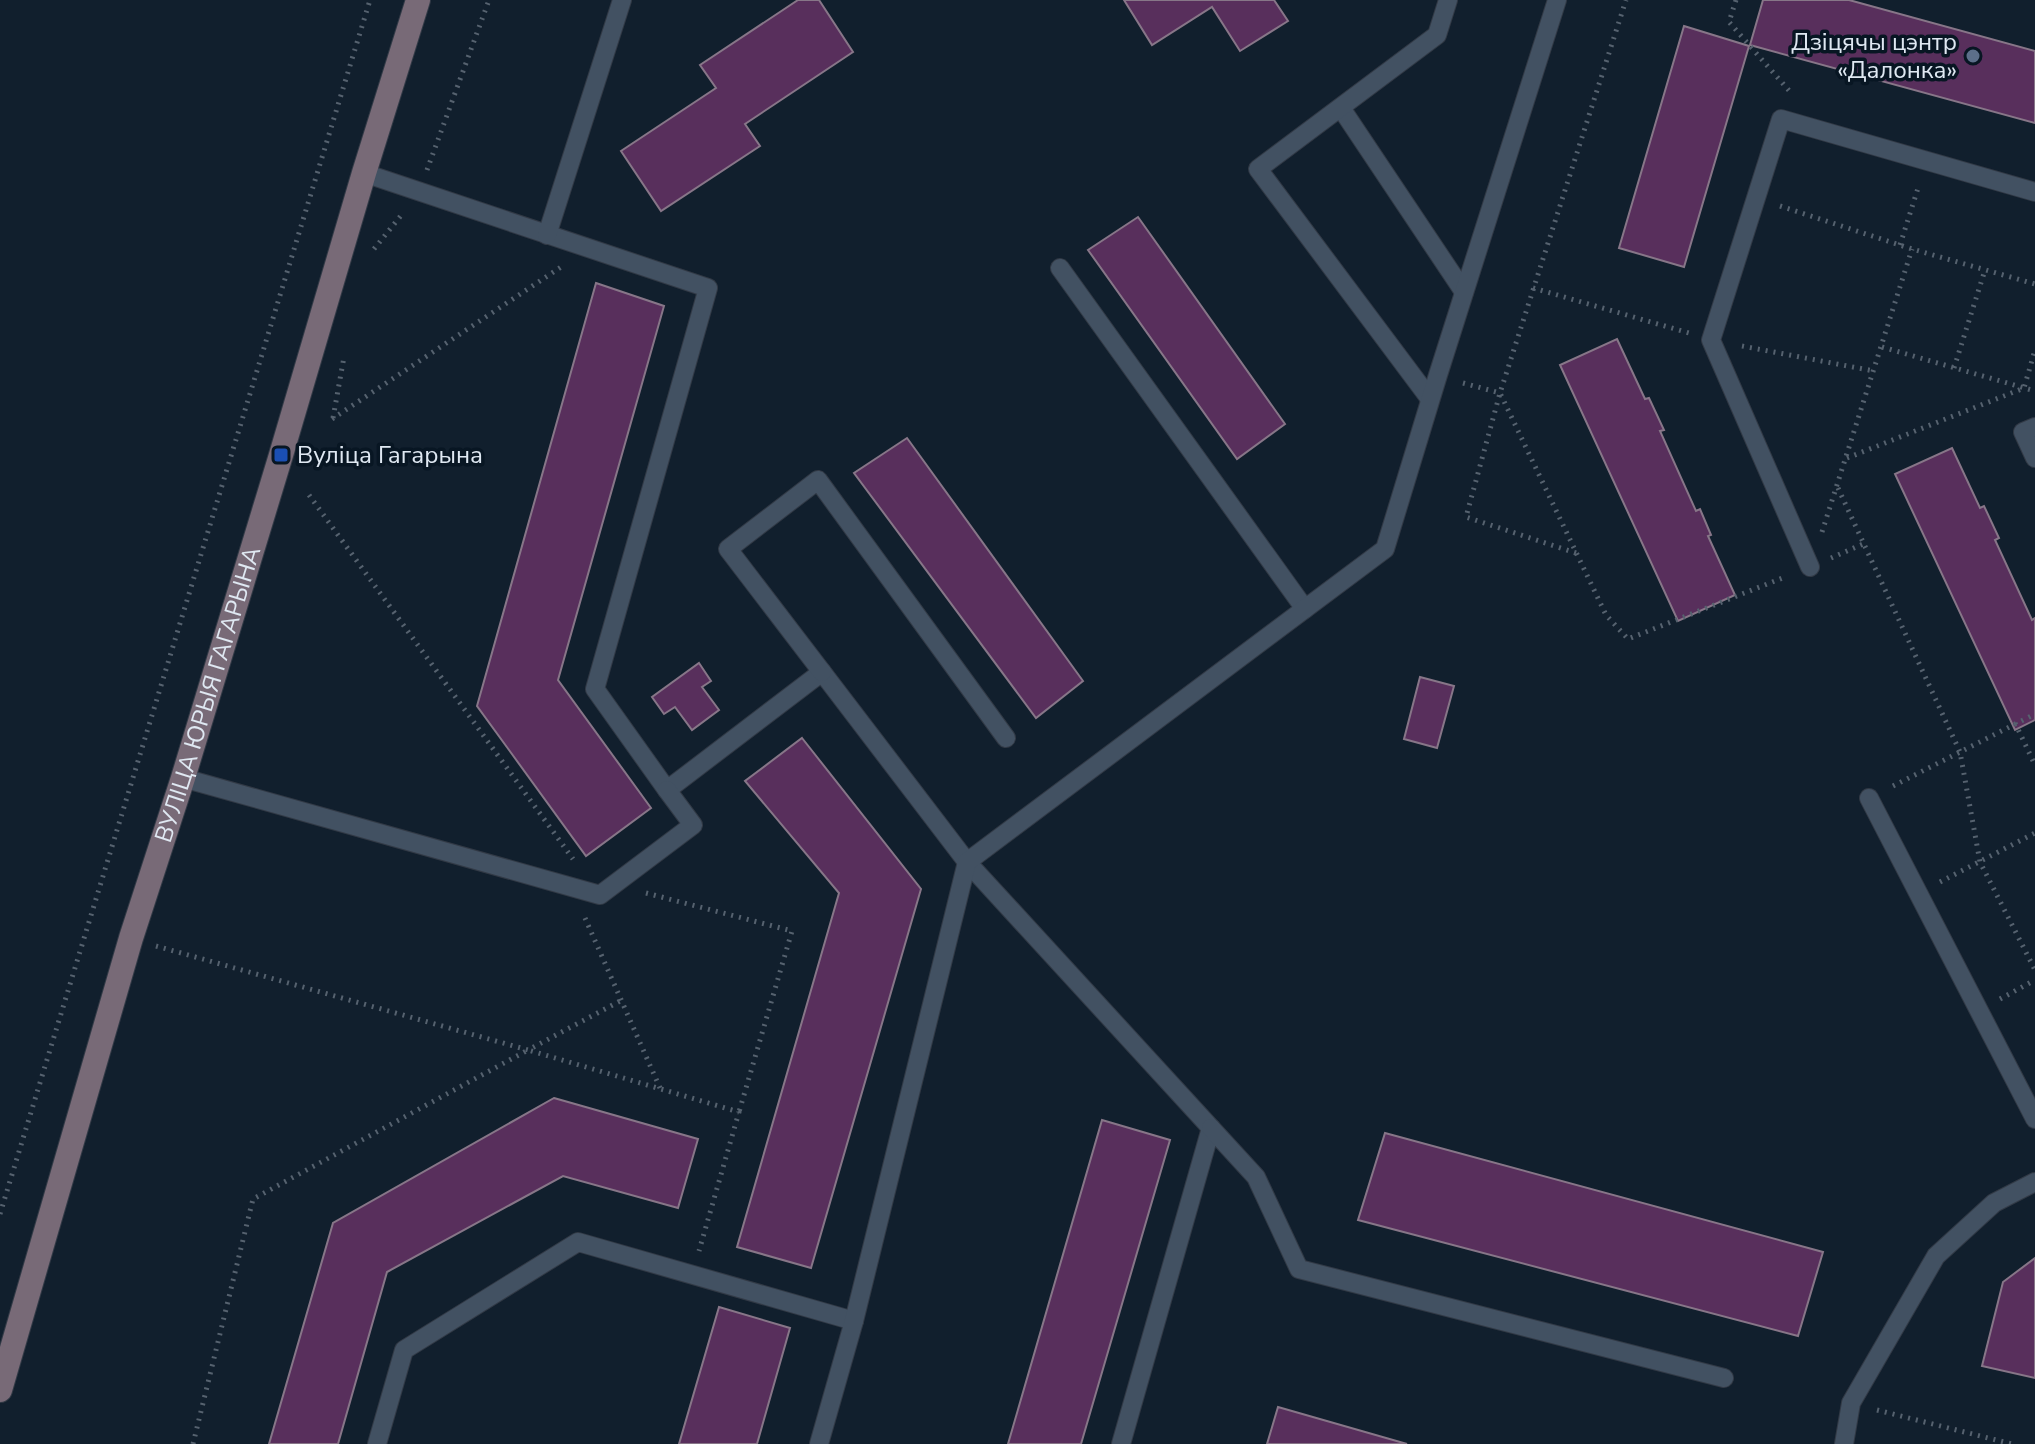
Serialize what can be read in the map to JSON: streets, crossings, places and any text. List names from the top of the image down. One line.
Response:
{"streets":{"main road":["ВУЛІЦА ЮРЫЯ ГАГАРЫНА"]},"places":{"other":["Дзіцячы цэнтр «Далонка»"],"transit":["Вуліца Гагарына"]}}
